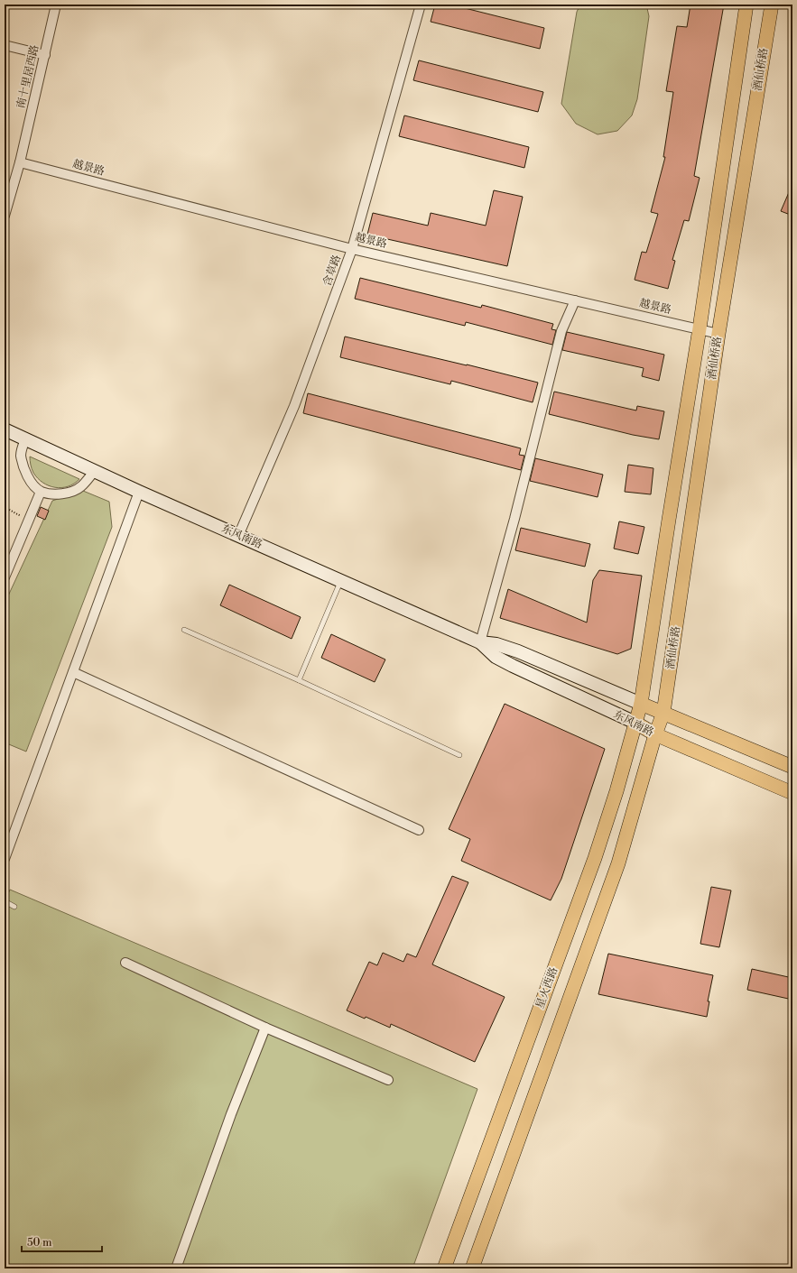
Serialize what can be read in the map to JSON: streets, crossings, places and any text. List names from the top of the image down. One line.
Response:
{"streets":{"main road":["酒仙桥路","东风南路","星火西路"],"street":["南十里居西路","越景路","含草路"]},"crossings":[["酒仙桥路","越景路"],["酒仙桥路","东风南路"],["酒仙桥路","星火西路"],["南十里居西路","越景路"],["越景路","含草路"],["含草路","东风南路"],["东风南路","星火西路"]],"scale_bar":"50 m"}
